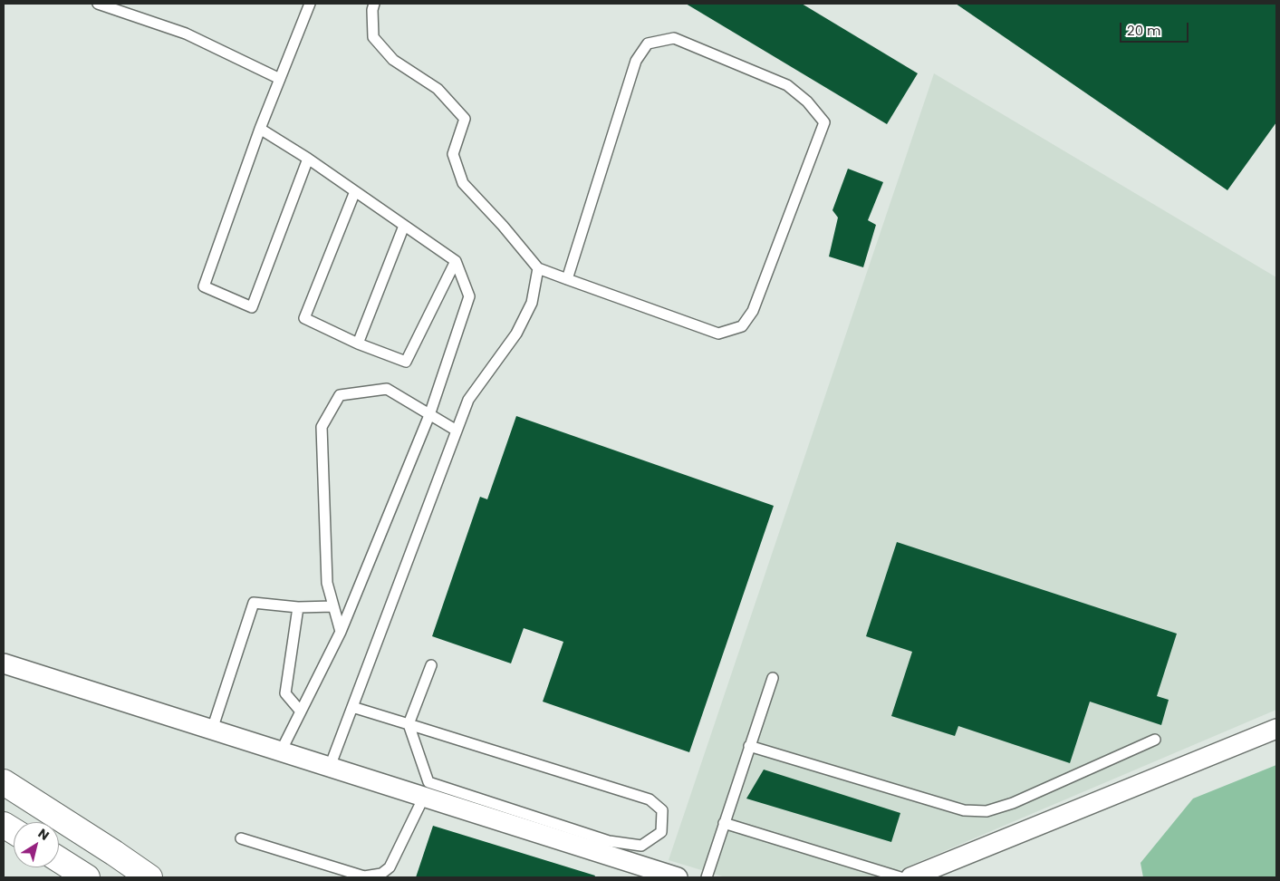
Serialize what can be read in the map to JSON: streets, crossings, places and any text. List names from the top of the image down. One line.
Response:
{"scale_bar":"20 m","north":"top right"}
